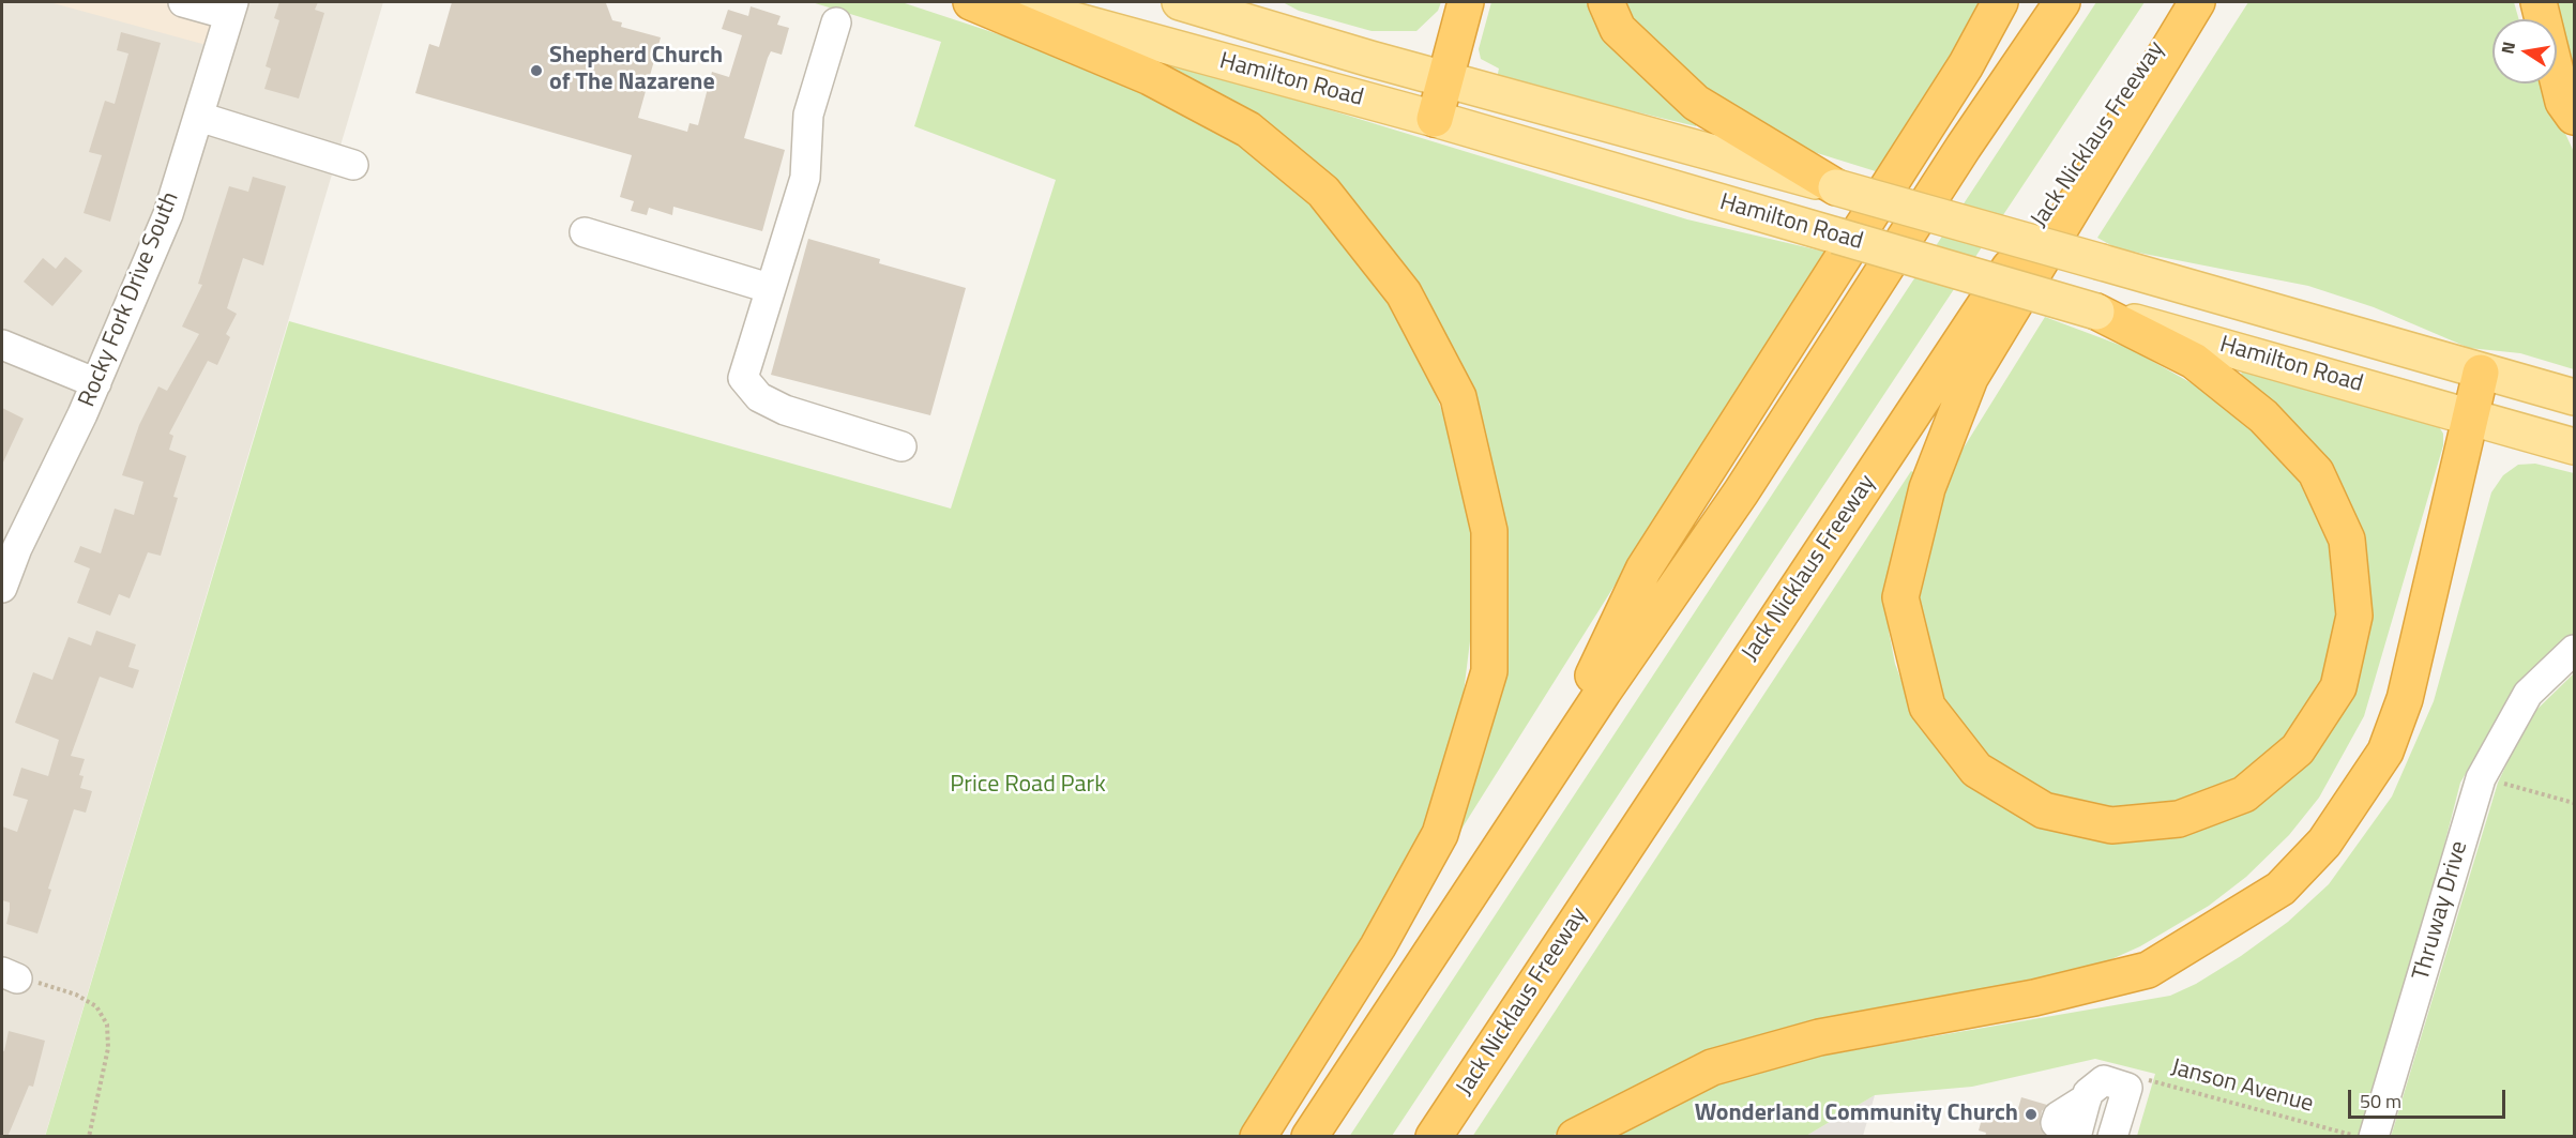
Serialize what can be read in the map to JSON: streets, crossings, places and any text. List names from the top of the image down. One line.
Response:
{"streets":{"highway":["Jack Nicklaus Freeway"],"main road":["Hamilton Road"],"street":["Rocky Fork Drive South","Thruway Drive"],"path":["Janson Avenue"]},"parks":["Price Road Park"],"places":["Shepherd Church of The Nazarene","Wonderland Community Church"],"scale_bar":"50 m","north":"left"}
